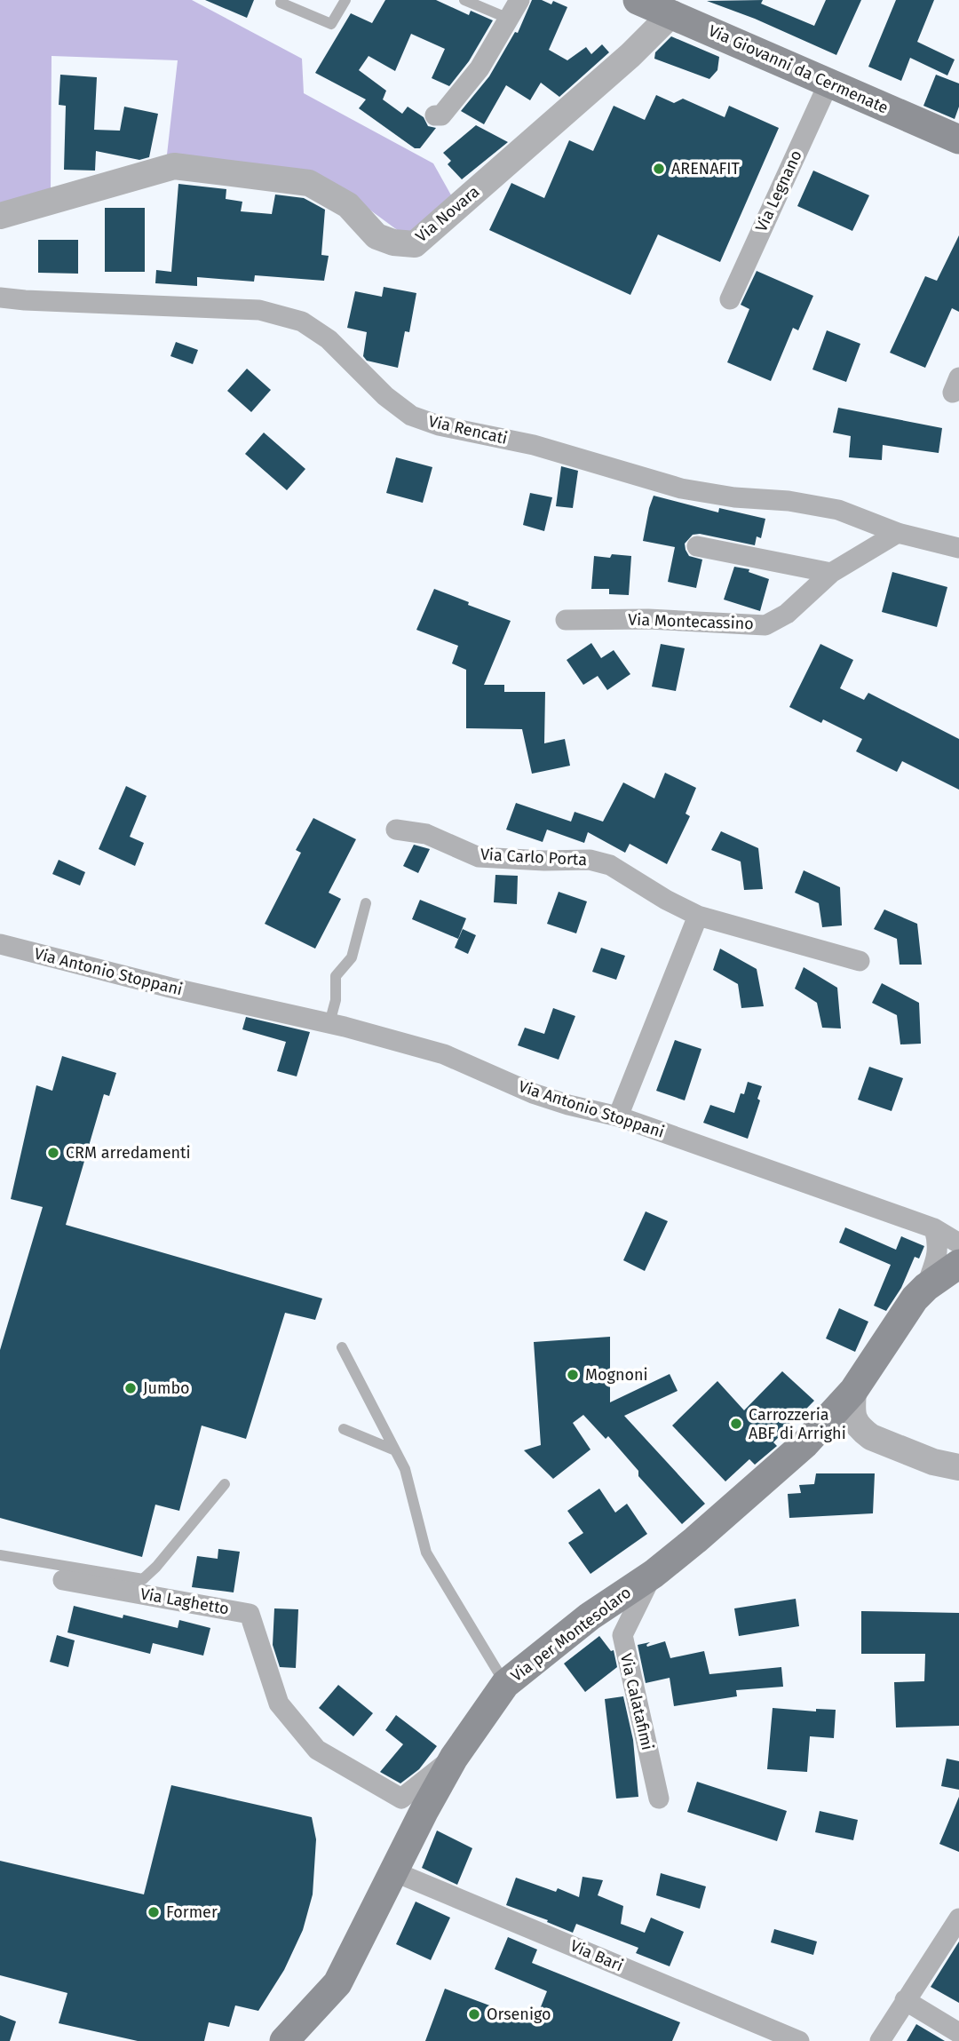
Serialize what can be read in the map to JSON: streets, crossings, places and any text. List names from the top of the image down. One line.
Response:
{"streets":{"main road":["Via Giovanni da Cermenate","Via per Montesolaro"],"street":["Via Legnano","Via Novara","Via Rencati","Via Montecassino","Via Carlo Porta","Via Antonio Stoppani","Via Laghetto","Via Calatafimi","Via Bari"]},"crossings":[["Via Giovanni da Cermenate","Via Legnano"],["Via Giovanni da Cermenate","Via Novara"],["Via Rencati","Via Montecassino"],["Via Laghetto","Via per Montesolaro"],["Via per Montesolaro","Via Calatafimi"],["Via per Montesolaro","Via Bari"]],"places":["ARENAFIT","CRM arredamenti","Mognoni","Jumbo","Carrozzeria ABF di Arrighi","Former","Orsenigo"]}
